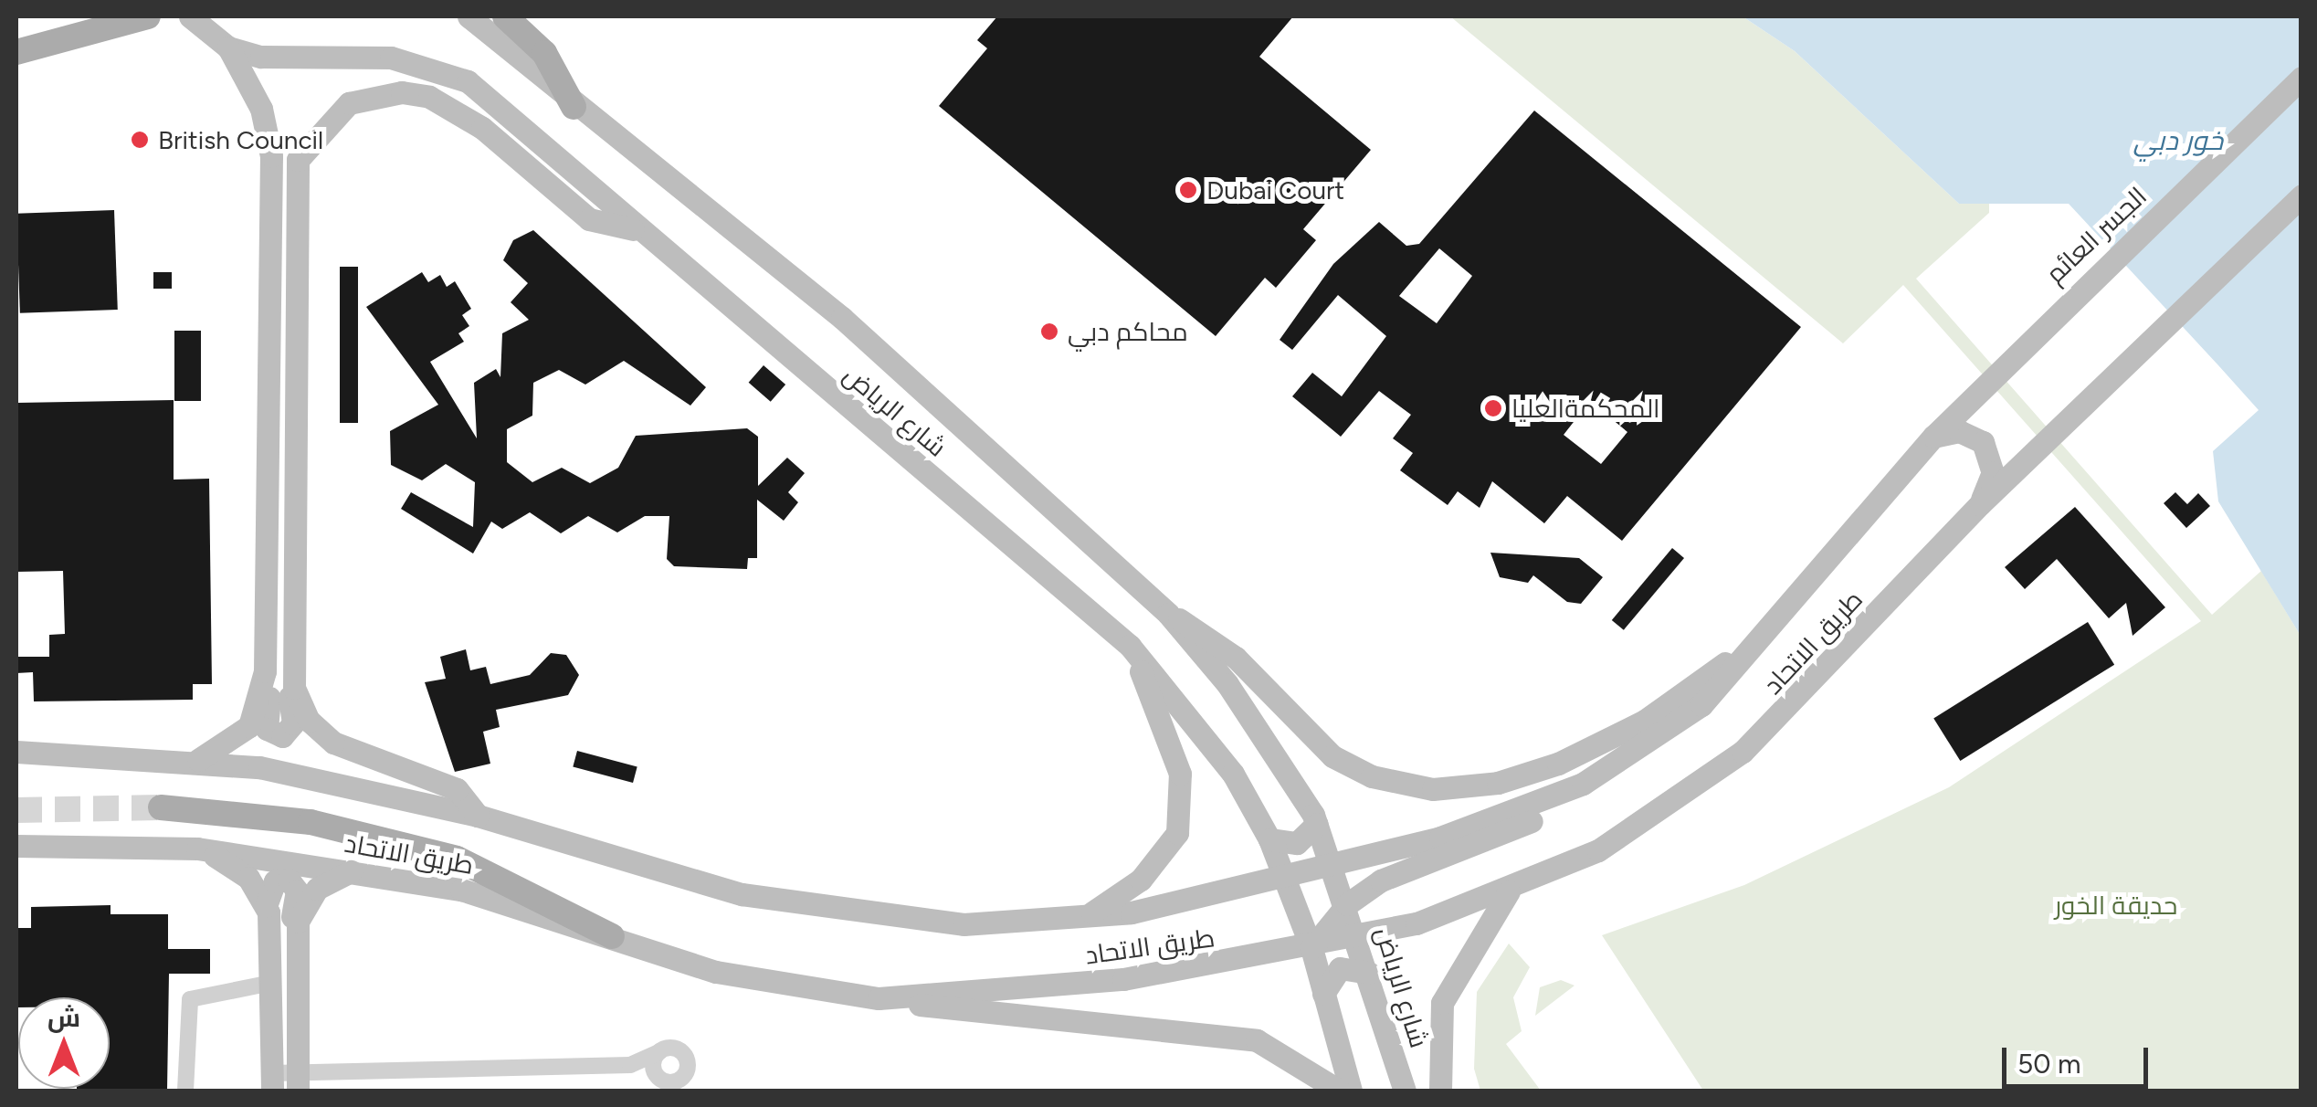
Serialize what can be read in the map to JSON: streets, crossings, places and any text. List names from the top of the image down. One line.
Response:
{"streets":{"main road":["الجسر العائم","شارع الرياض","طريق الاتحاد"]},"crossings":[["الجسر العائم","طريق الاتحاد"],["شارع الرياض","طريق الاتحاد"]],"water":["خور دبي"],"parks":["حديقة الخور"],"places":["British Council","Dubai Court","محاكم دبي","المحكمةالعليا"],"scale_bar":"50 m","north":"top"}
